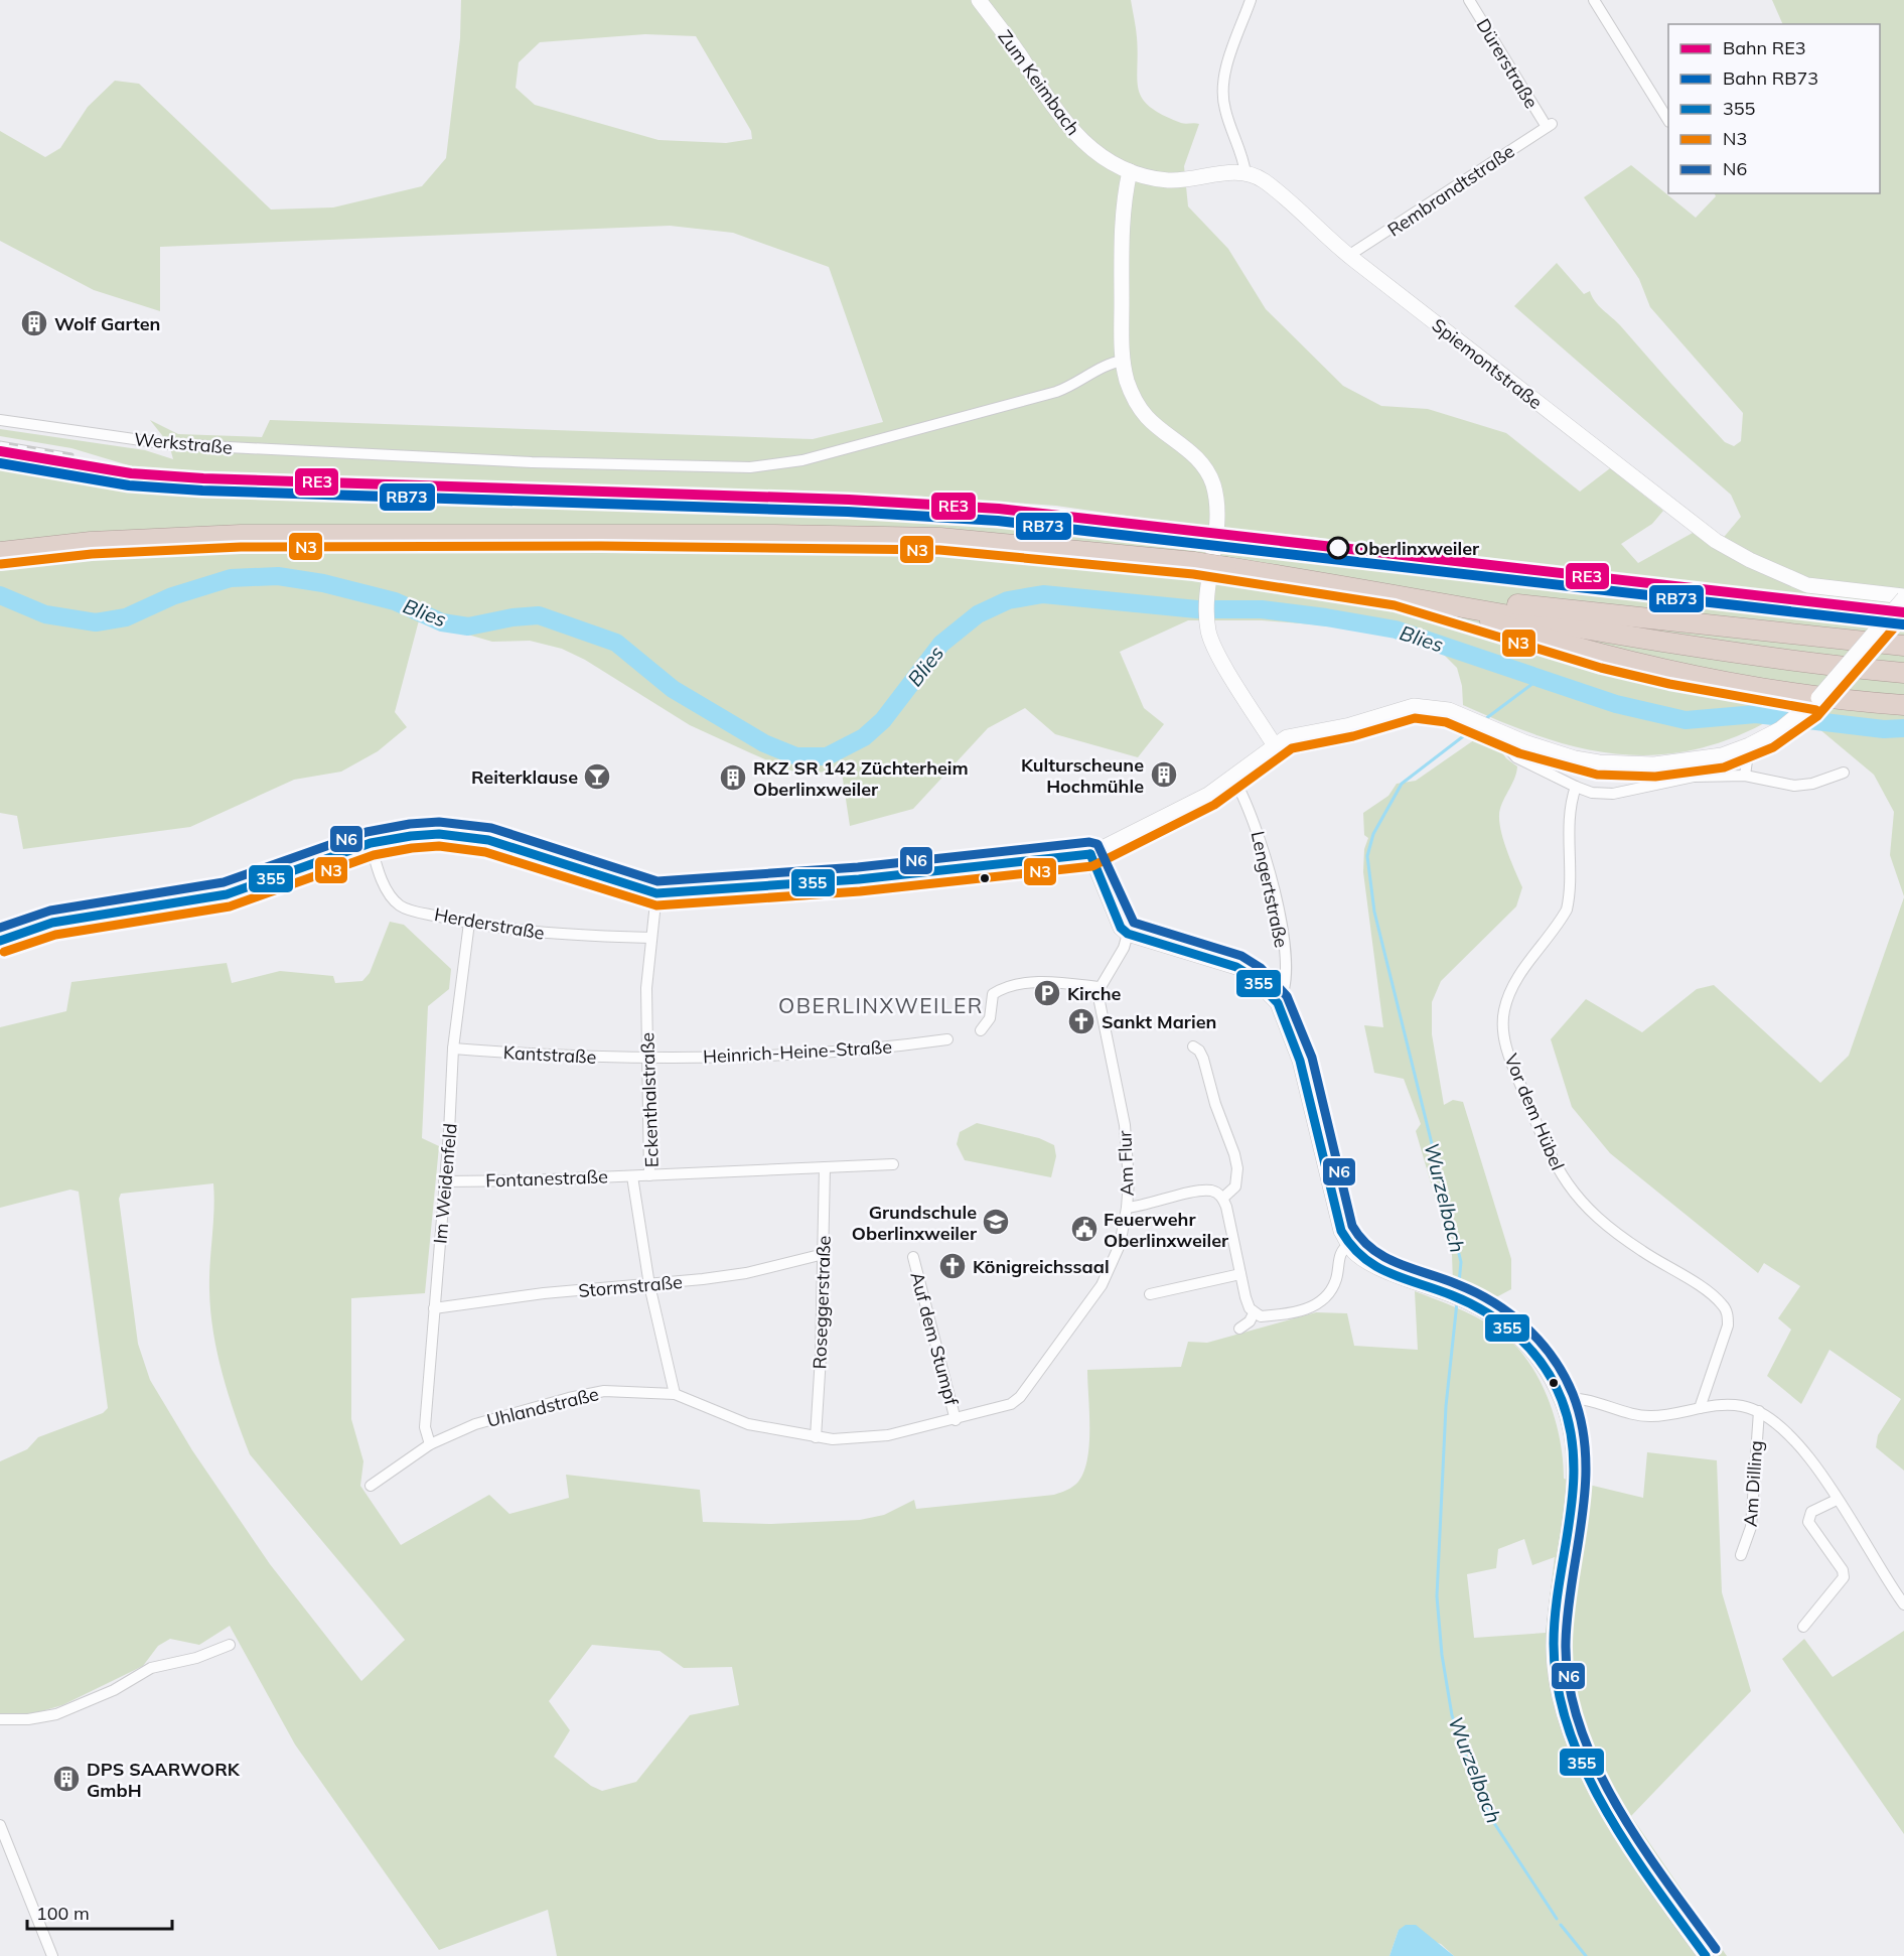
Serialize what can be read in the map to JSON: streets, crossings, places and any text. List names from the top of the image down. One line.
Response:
{"streets":{"main road":["Zum Keimbach","Spiemontstraße"],"street":["Dürerstraße","Rembrandtstraße","Werkstraße","Lengertstraße","Herderstraße","Heinrich-Heine-Straße","Kantstraße","Eckenthalstraße","Vor dem Hübel","Am Flur","Fontanestraße","Im Weidenfeld","Stormstraße","Roseggerstraße","Auf dem Stumpf","Uhlandstraße","Am Dilling"]},"crossings":[["Dürerstraße","Rembrandtstraße"],["Zum Keimbach","Spiemontstraße"],["Rembrandtstraße","Spiemontstraße"],["Herderstraße","Eckenthalstraße"],["Herderstraße","Im Weidenfeld"],["Heinrich-Heine-Straße","Kantstraße"],["Heinrich-Heine-Straße","Eckenthalstraße"],["Kantstraße","Eckenthalstraße"],["Kantstraße","Im Weidenfeld"],["Eckenthalstraße","Fontanestraße"],["Eckenthalstraße","Roseggerstraße"],["Vor dem Hübel","Am Dilling"],["Am Flur","Uhlandstraße"],["Fontanestraße","Im Weidenfeld"],["Im Weidenfeld","Stormstraße"],["Im Weidenfeld","Uhlandstraße"],["Stormstraße","Roseggerstraße"],["Roseggerstraße","Uhlandstraße"],["Auf dem Stumpf","Uhlandstraße"]],"districts":["OBERLINXWEILER"],"water":["Blies","Wurzelbach"],"places":{"building":["Wolf Garten","Kulturscheune Hochmühle","RKZ SR 142 Züchterheim Oberlinxweiler","DPS SAARWORK GmbH"],"other":["Oberlinxweiler"],"bar":["Reiterklause"],"parking":["Kirche"],"church":["Sankt Marien","Königreichssaal"],"school or university":["Grundschule Oberlinxweiler"],"public building":["Feuerwehr Oberlinxweiler"]},"lines":["rail line RE3","rail line RB73","transit line N3","transit line N6","transit line 355"],"legend":["Bahn RE3","Bahn RB73","355","N3","N6"],"scale_bar":"100 m"}
